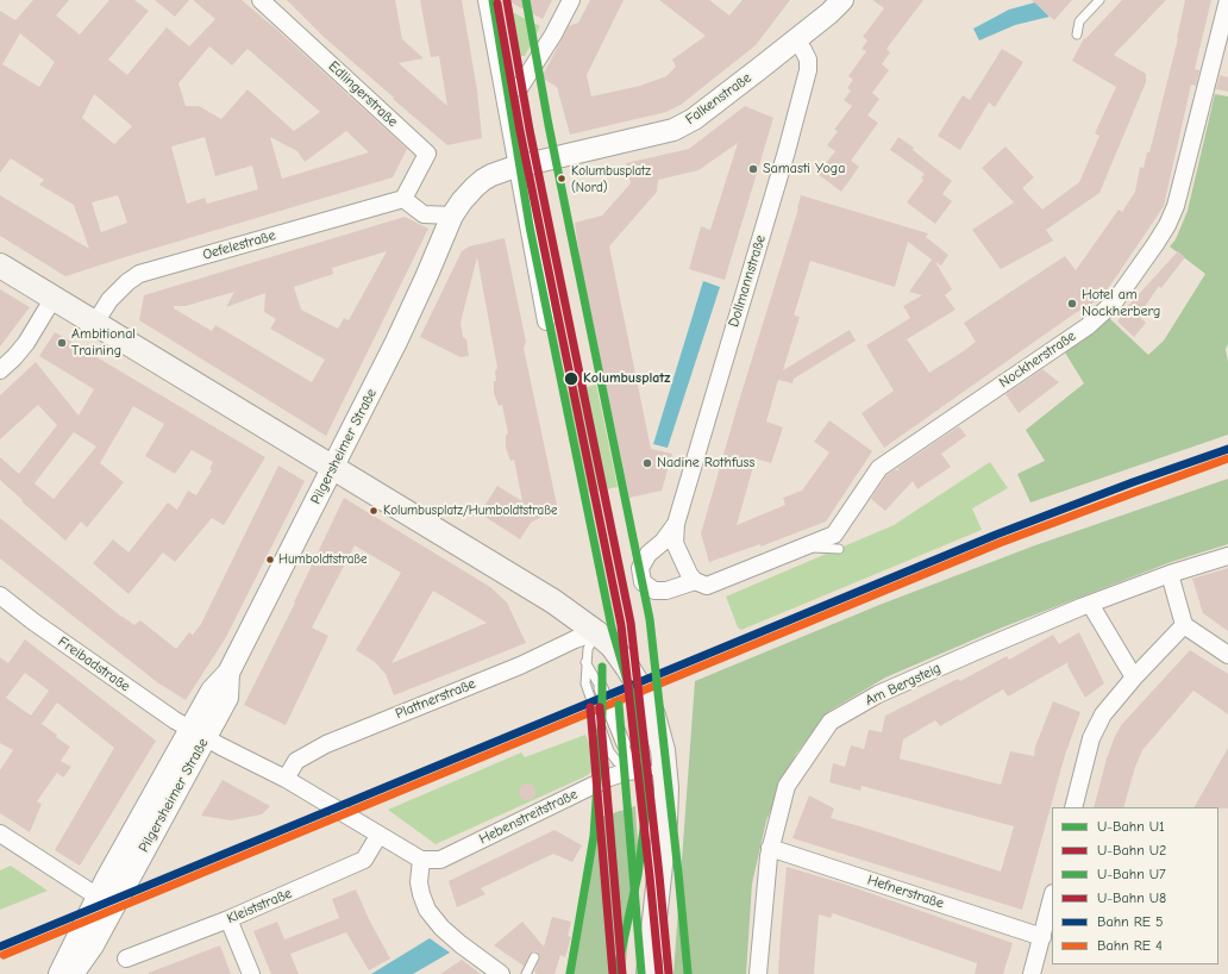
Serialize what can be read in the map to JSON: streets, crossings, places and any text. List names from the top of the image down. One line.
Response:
{"streets":{"street":["Edlingerstraße","Falkenstraße","Oefelestraße","Dollmannstraße","Nockherstraße","Pilgersheimer Straße","Freibadstraße","Am Bergsteig","Plattnerstraße","Hebenstreitstraße","Hefnerstraße","Kleiststraße"]},"crossings":[["Edlingerstraße","Oefelestraße"],["Falkenstraße","Dollmannstraße"],["Falkenstraße","Pilgersheimer Straße"],["Dollmannstraße","Nockherstraße"],["Pilgersheimer Straße","Freibadstraße"],["Freibadstraße","Plattnerstraße"],["Freibadstraße","Hebenstreitstraße"],["Freibadstraße","Kleiststraße"],["Am Bergsteig","Hefnerstraße"]],"places":["Samasti Yoga","Kolumbusplatz (Nord)","Hotel am Nockherberg","Ambitional Training","Kolumbusplatz","Nadine Rothfuss","Kolumbusplatz/Humboldtstraße","Humboldtstraße"],"lines":["metro line U1","metro line U7","metro line U2","metro line U8"],"legend":["U-Bahn U1","U-Bahn U2","U-Bahn U7","U-Bahn U8","Bahn RE 5","Bahn RE 4"]}
